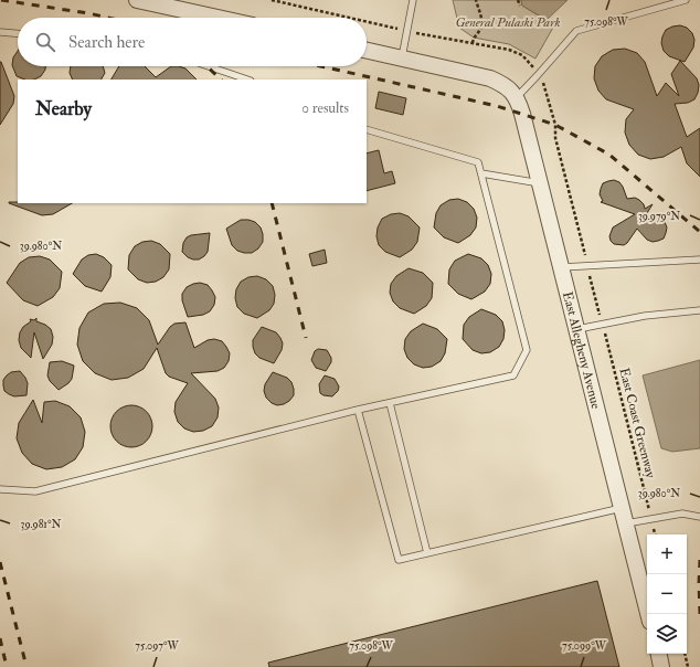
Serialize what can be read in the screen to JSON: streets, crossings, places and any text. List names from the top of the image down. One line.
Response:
{"streets":{"street":["East Allegheny Avenue"],"path":["East Coast Greenway"]},"parks":["General Pulaski Park"],"page":{"search":"Search here","heading":["Nearby","0 results"],"map_buttons":["+","−"]},"coordinates":["75.098°W","39.979°N","39.980°N","39.981°N","75.097°W","75.099°W"]}
